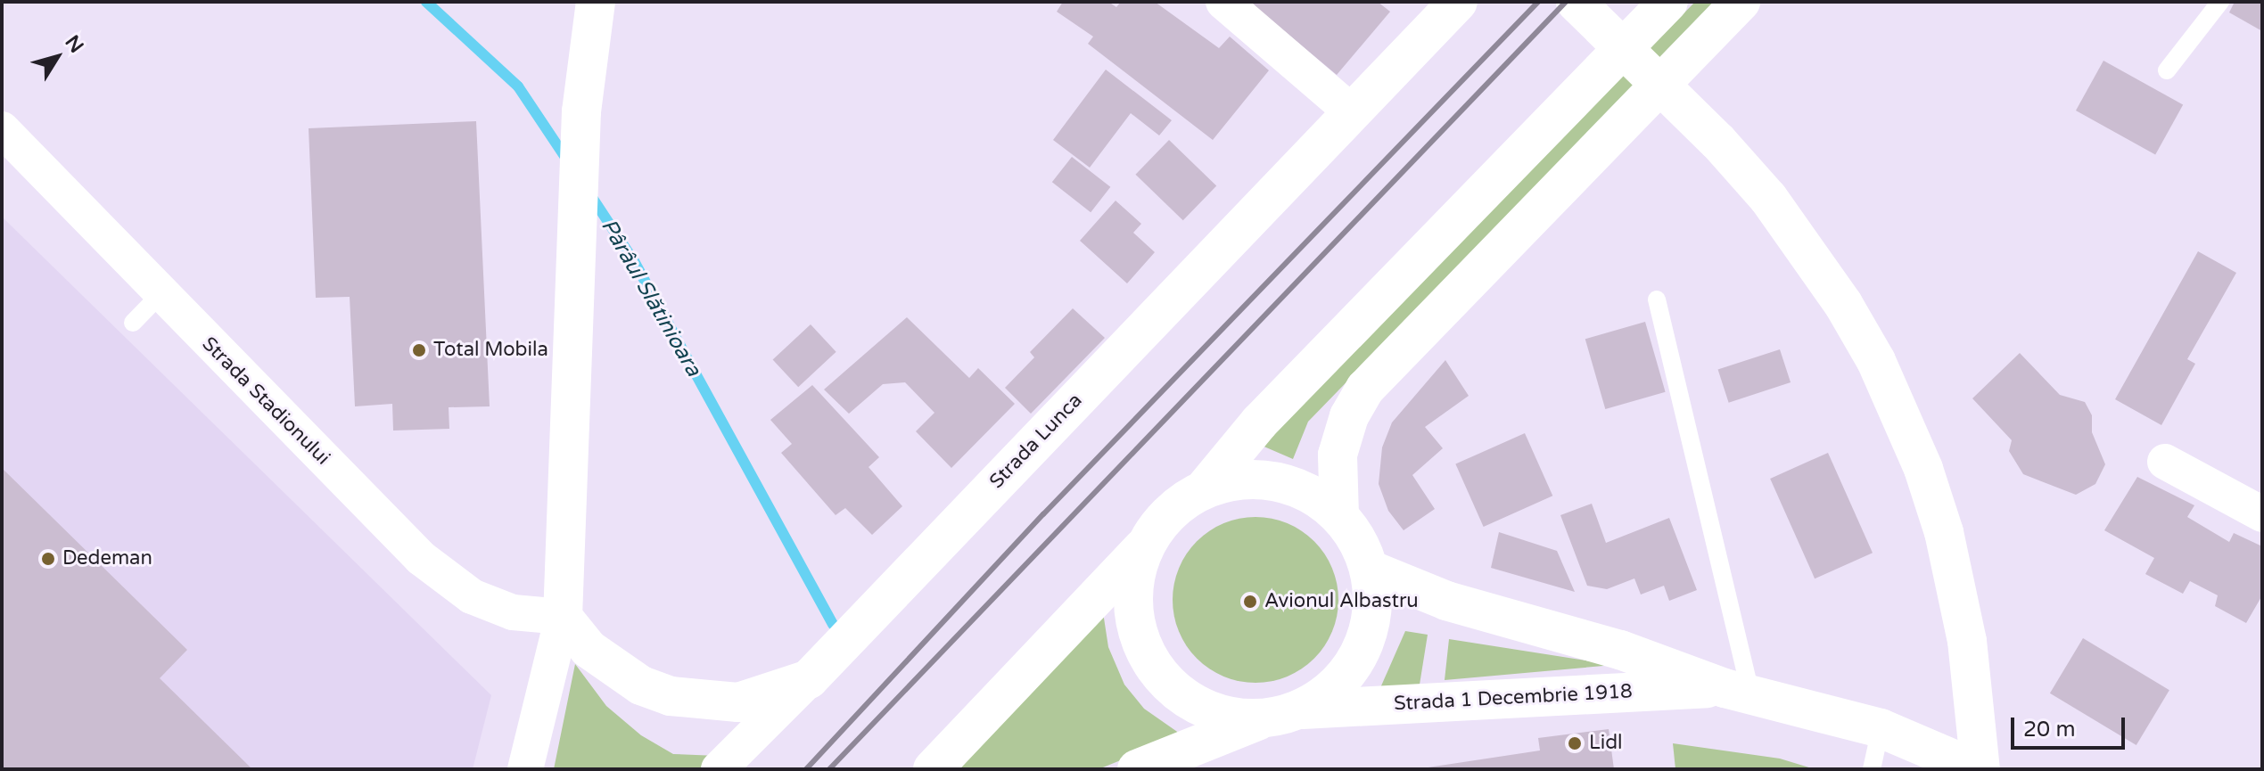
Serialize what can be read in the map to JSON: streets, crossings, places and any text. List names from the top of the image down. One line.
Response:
{"streets":{"main road":["Strada Lunca","Strada 1 Decembrie 1918"],"street":["Strada Stadionului"]},"water":["Pârâul Slătinioara"],"places":["Total Mobila","Dedeman","Avionul Albastru","Lidl"],"scale_bar":"20 m","north":"top right"}
